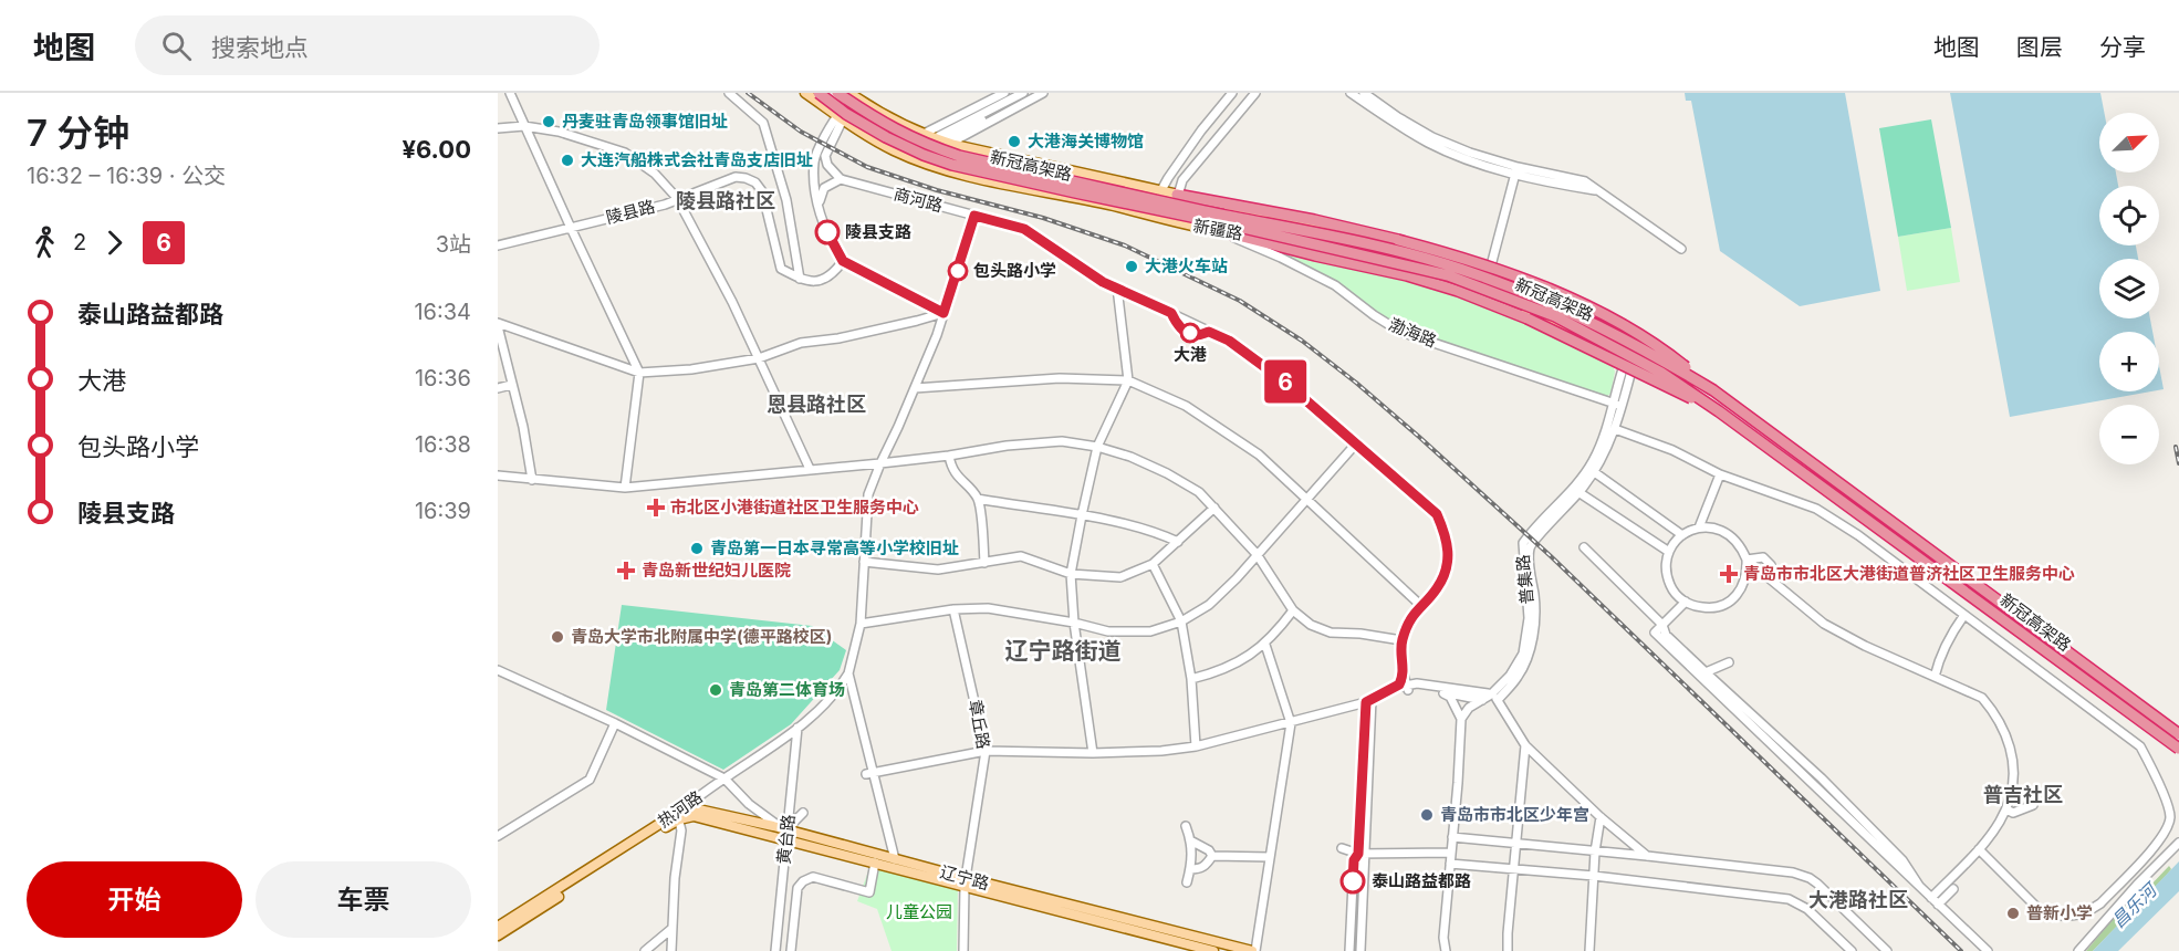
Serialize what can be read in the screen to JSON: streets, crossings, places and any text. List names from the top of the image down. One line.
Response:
{"streets":{"highway":["新冠高架路"],"main road":["新疆路","热河路","辽宁路"],"street":["商河路","陵县路","渤海路","普集路","章丘路","黄台路"]},"crossings":[["新疆路","渤海路"],["渤海路","普集路"],["章丘路","辽宁路"],["热河路","黄台路"],["热河路","辽宁路"],["黄台路","辽宁路"]],"districts":["陵县路社区","恩县路社区","辽宁路街道","普吉社区","大港路社区"],"water":["昌乐河"],"parks":["儿童公园"],"places":{"other":["丹麦驻青岛领事馆旧址","大港海关博物馆","大连汽船株式会社青岛支店旧址","陵县支路","大港火车站","包头路小学","大港","青岛第一日本寻常高等小学校旧址","青岛大学市北附属中学(德平路校区)","青岛第二体育场","青岛市市北区少年宫","泰山路益都路","普新小学"],"health":["市北区小港街道社区卫生服务中心","青岛新世纪妇儿医院","青岛市市北区大港街道普济社区卫生服务中心"]},"lines":["bus line 6"],"north":"top right","page":{"header":"地图","search":"搜索地点","nav":["地图","图层","分享"],"heading":["7 分钟","16:32 – 16:39 · 公交","¥6.00"],"on_map":"6","map_buttons":["+","−"],"legs":["2","6","3站"],"list":[{"name":"泰山路益都路","value":"16:34"},{"name":"大港","value":"16:36"},{"name":"包头路小学","value":"16:38"},{"name":"陵县支路","value":"16:39"}],"buttons":["开始","车票"]}}
